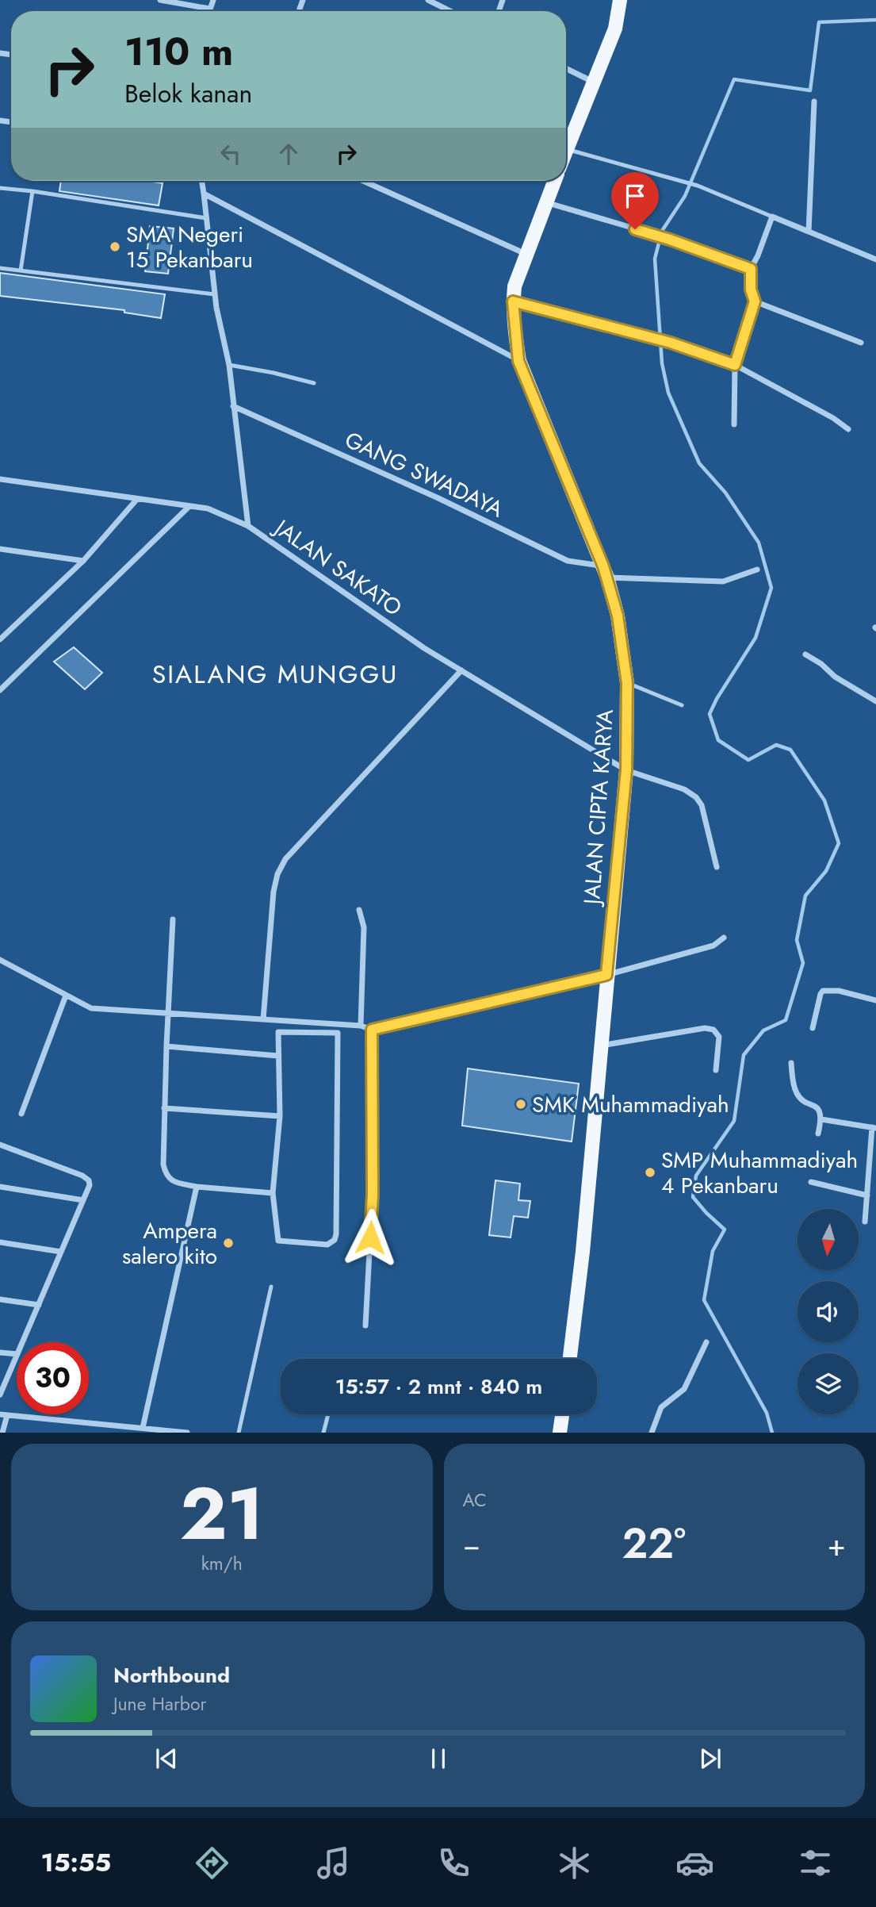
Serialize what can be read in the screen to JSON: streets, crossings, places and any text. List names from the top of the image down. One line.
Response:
{"streets":{"main road":["JALAN CIPTA KARYA"],"street":["GANG SWADAYA","JALAN SAKATO"]},"crossings":[["GANG SWADAYA","JALAN CIPTA KARYA"],["JALAN SAKATO","JALAN CIPTA KARYA"]],"districts":["SIALANG MUNGGU"],"places":["SMA Negeri 15 Pekanbaru","SMK Muhammadiyah","SMP Muhammadiyah 4 Pekanbaru","Ampera salero kito"],"north":"bottom","page":{"turn":["110 m","Belok kanan"],"limit":"30","trip":"15:57 · 2 mnt · 840 m","tile":[["21","km/h"],"AC"],"heat":["−","22°","+"],"song":["Northbound","June Harbor"],"tabs":"15:55"}}
